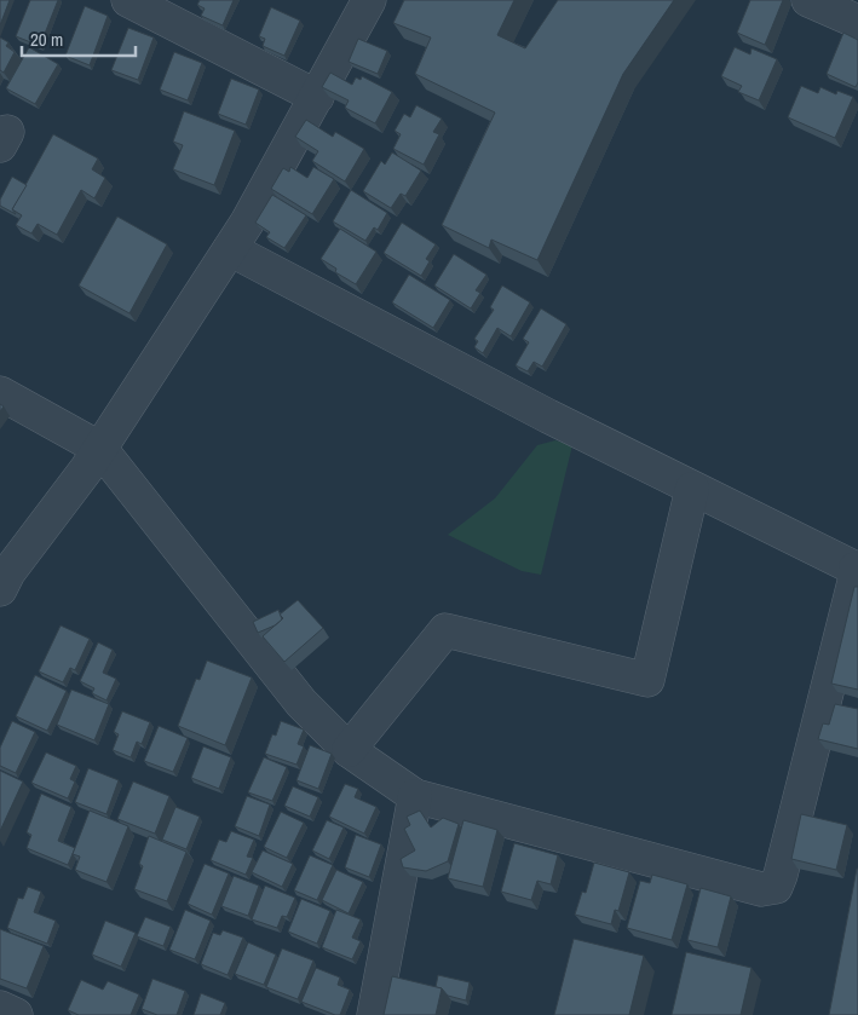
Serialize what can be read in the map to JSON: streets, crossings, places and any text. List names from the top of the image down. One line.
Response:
{"scale_bar":"20 m"}
